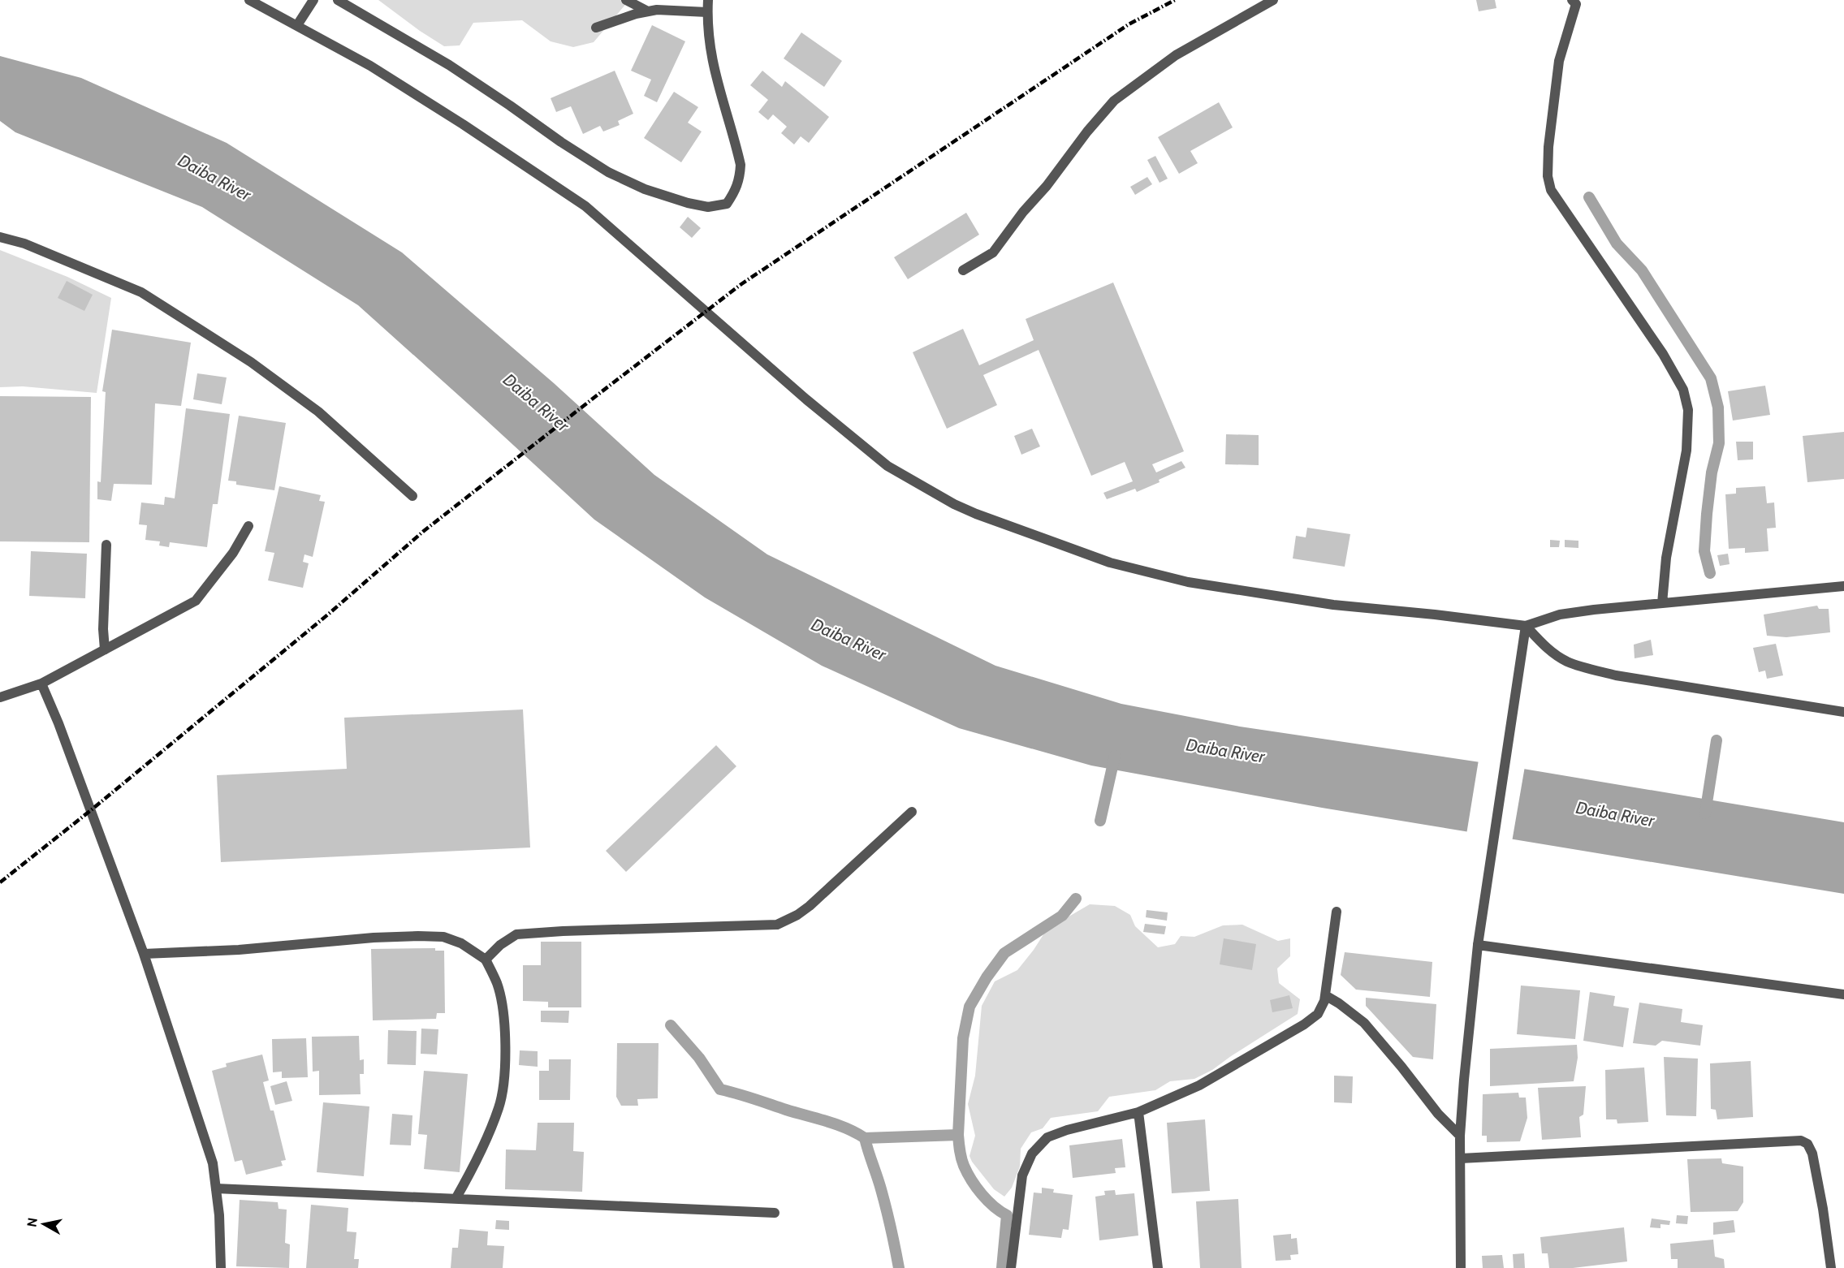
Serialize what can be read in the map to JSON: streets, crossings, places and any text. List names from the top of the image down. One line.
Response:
{"water":["Daiba River"],"north":"left"}
